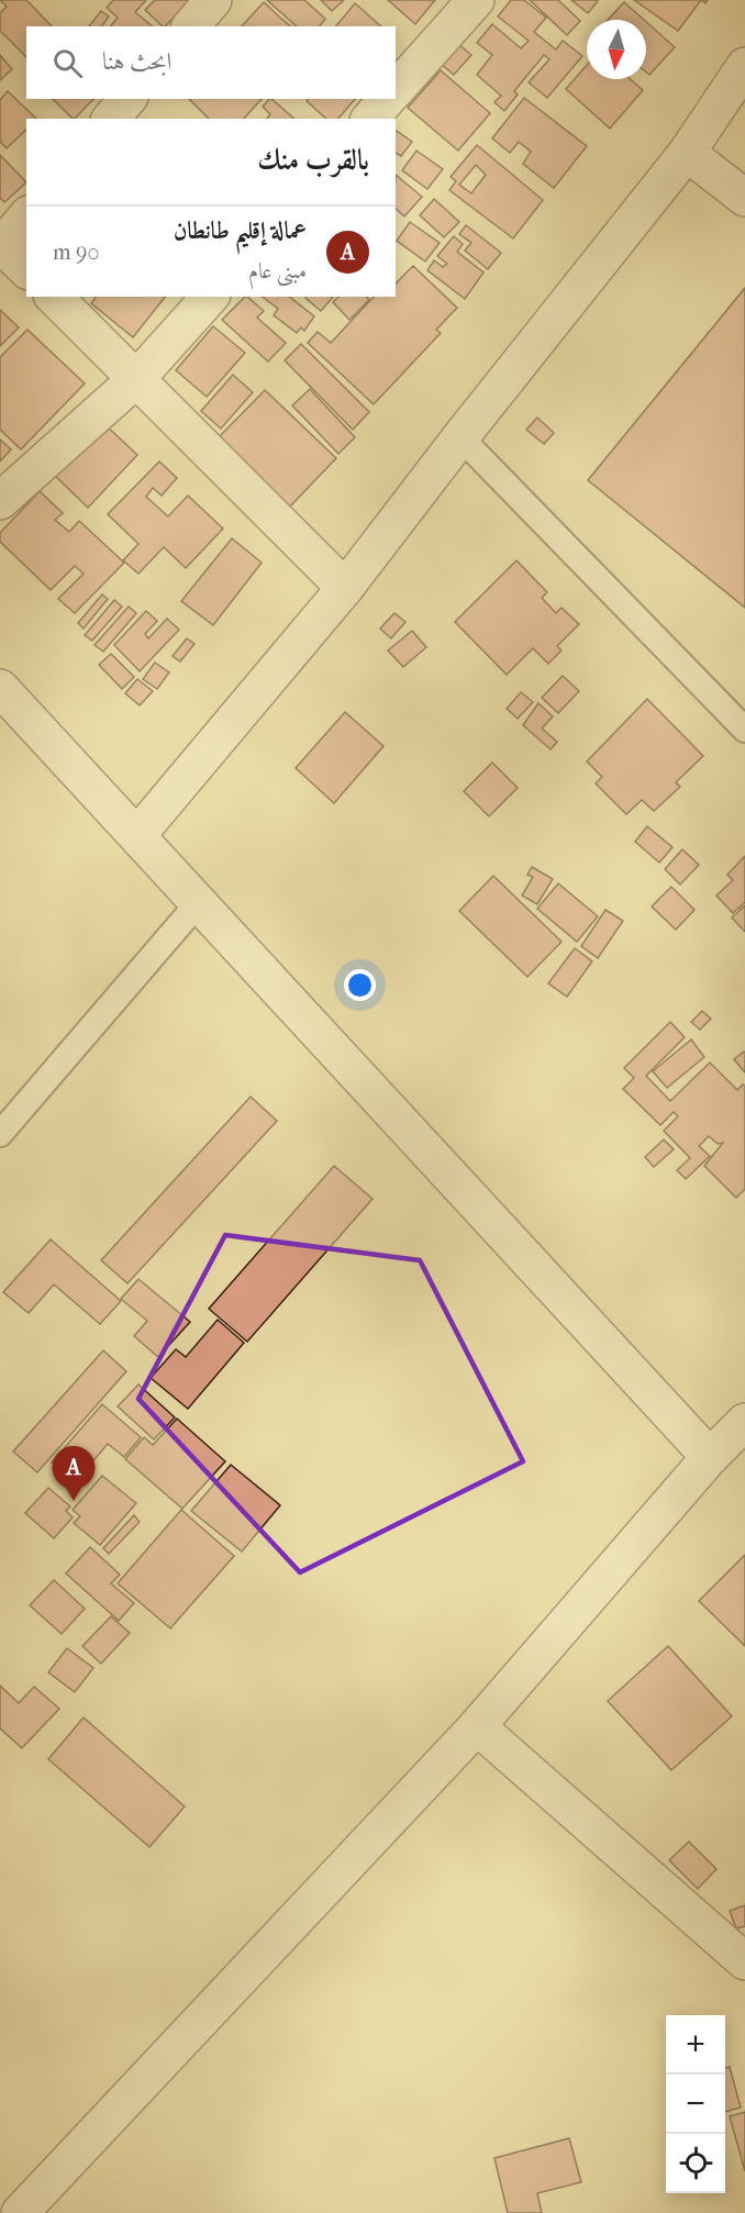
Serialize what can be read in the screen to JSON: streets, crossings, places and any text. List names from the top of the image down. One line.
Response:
{"north":"bottom","page":{"search":"ابحث هنا","heading":"بالقرب منك","list":[{"mark":"A","name":"عمالة إقليم طانطان","note":"مبنى عام","value":"90 m"}],"pins":"A","map_buttons":["+","−"]}}
